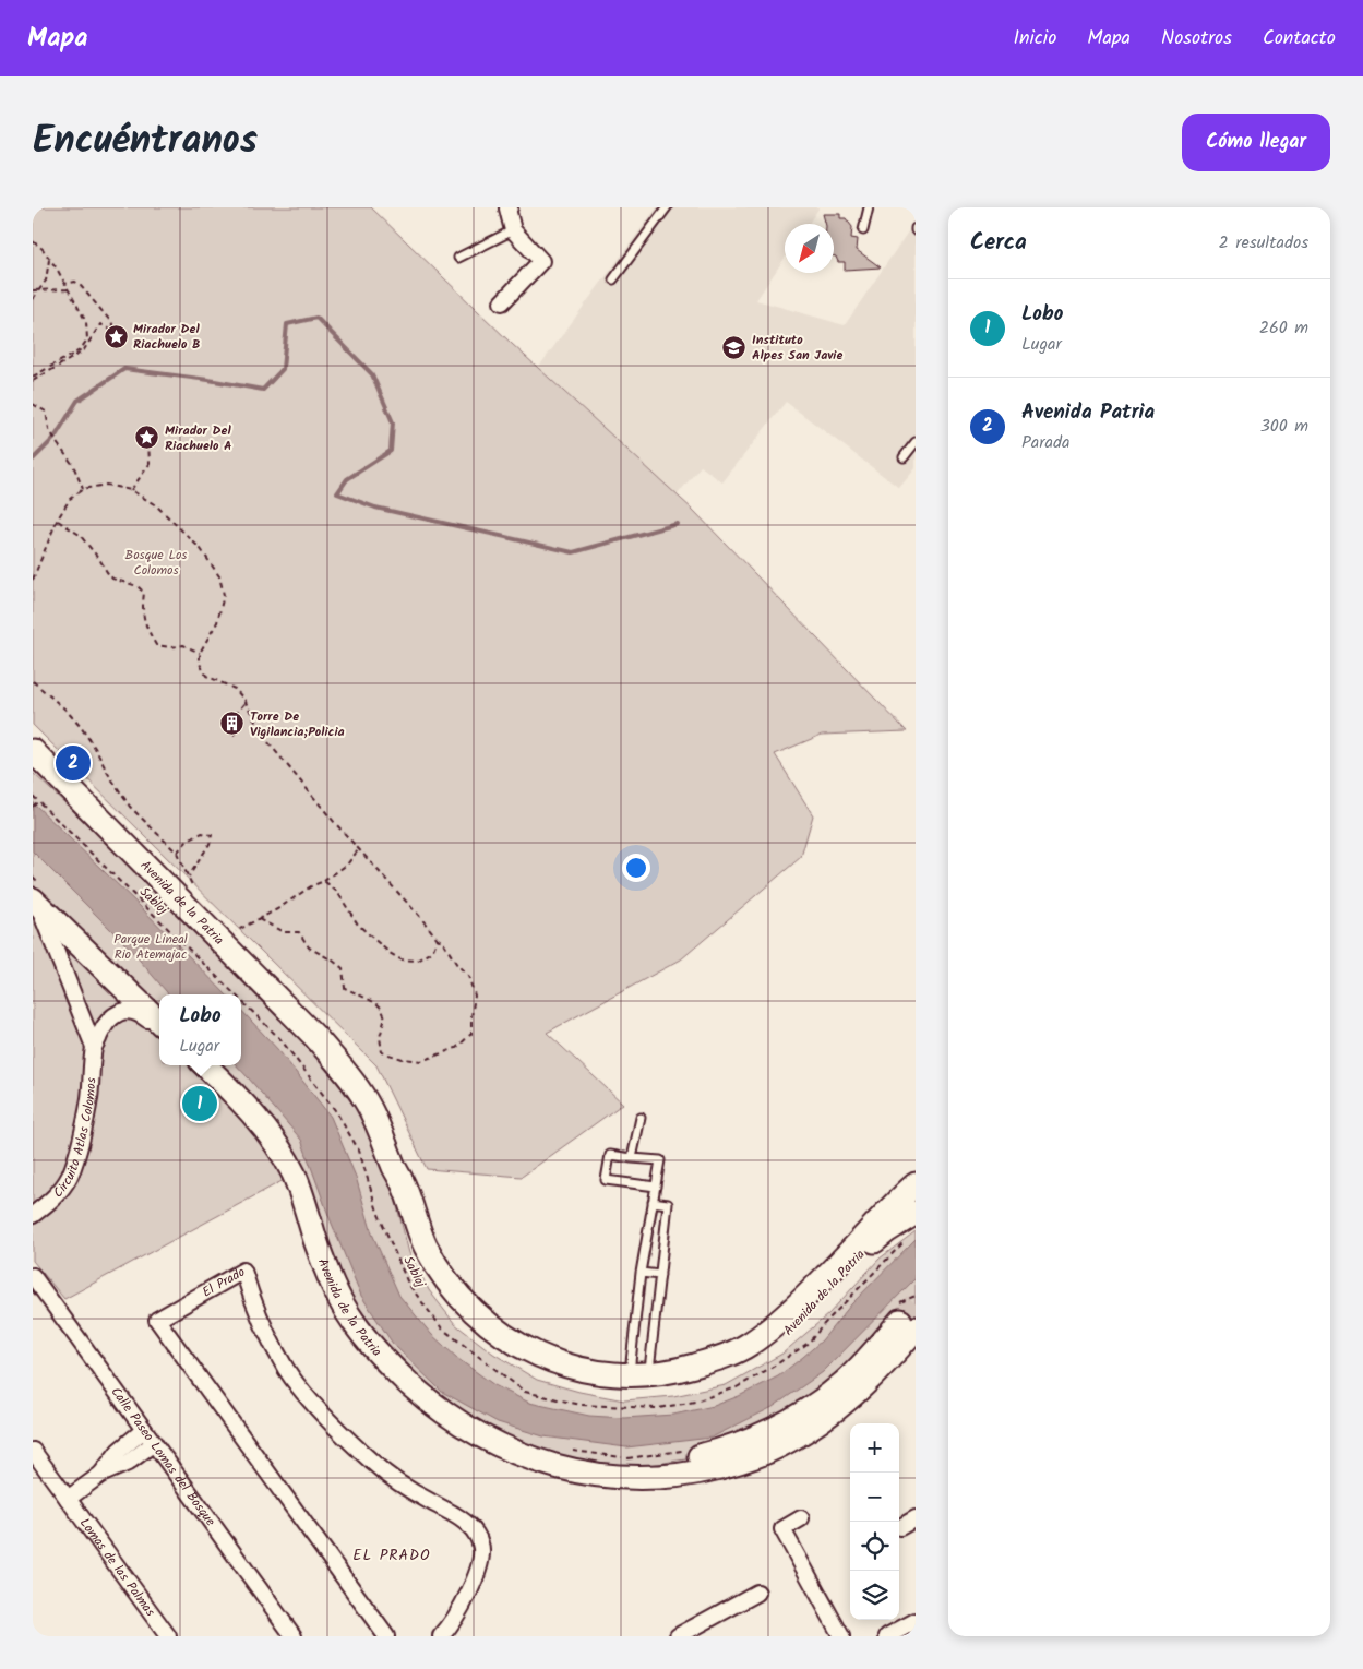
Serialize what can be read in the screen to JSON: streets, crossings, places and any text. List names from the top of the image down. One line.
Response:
{"streets":{"main road":["Avenida de la Patria"],"street":["Circuito Atlas Colomos","El Prado","Calle Paseo Lomas del Bosque","Lomas de las Palmas"],"path":["Sabloj"]},"districts":["EL PRADO"],"parks":["Bosque Los Colomos","Parque Lineal Rio Atemajac"],"places":{"place":["Mirador Del Riachuelo B","Mirador Del Riachuelo A"],"school or university":["Instituto Alpes San Javie"],"building":["Torre De Vigilancia;Policia"]},"north":"bottom left","page":{"header":"Mapa","nav":["Inicio","Mapa","Nosotros","Contacto"],"title":"Encuéntranos","buttons":"Cómo llegar","heading":["Cerca","2 resultados"],"list":[{"mark":"1","name":"Lobo","note":"Lugar","value":"260 m"},{"mark":"2","name":"Avenida Patria","note":"Parada","value":"300 m"}],"pins":["2","1"],"popup":["Lobo","Lugar"],"map_buttons":["+","−"]}}
